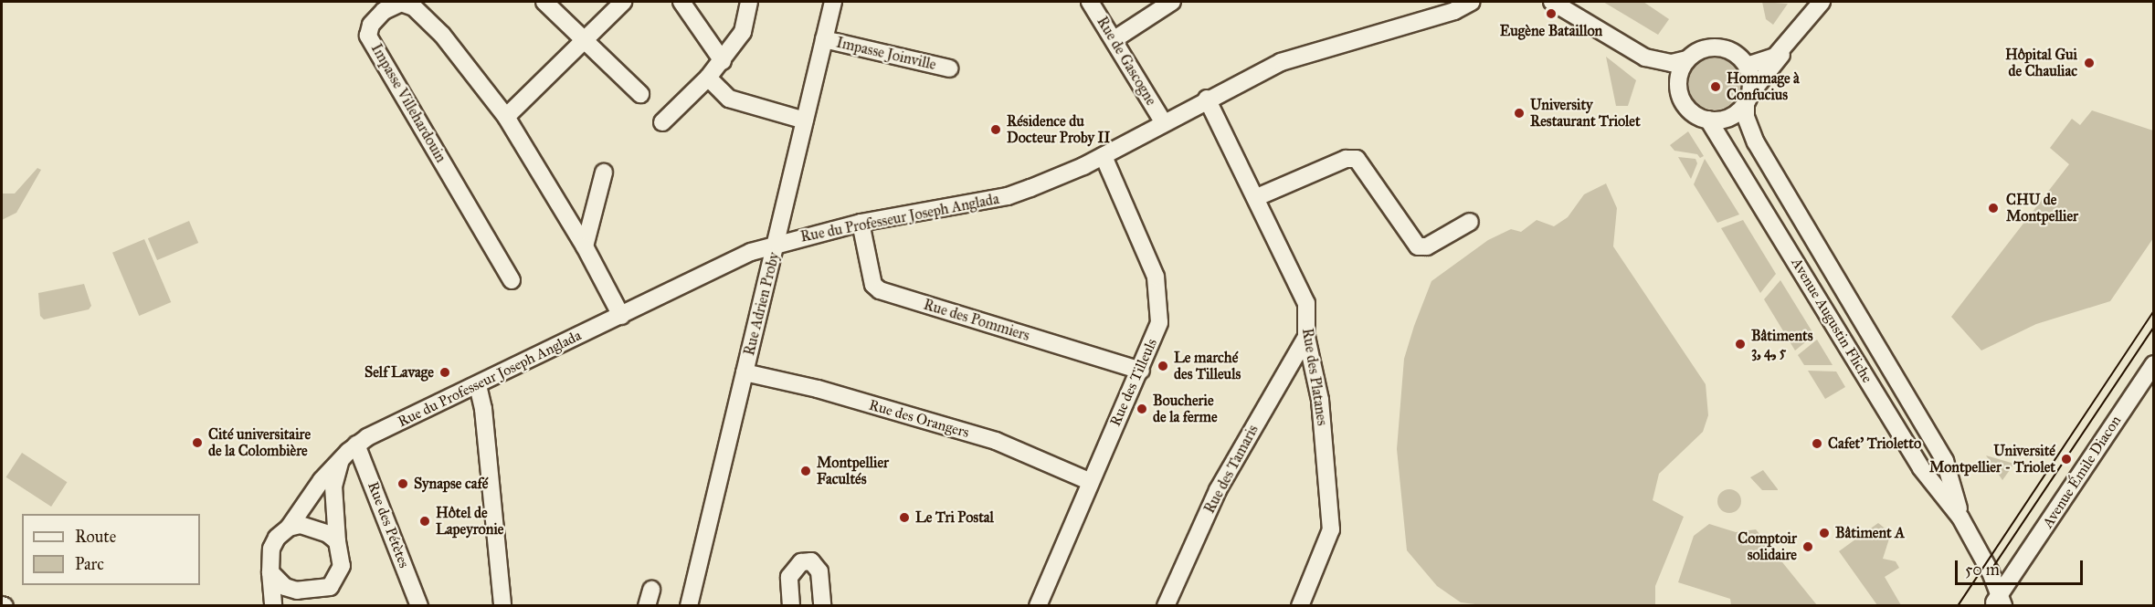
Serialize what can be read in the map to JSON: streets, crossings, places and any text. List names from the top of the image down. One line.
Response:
{"streets":{"street":["Impasse Joinville","Rue de Gascogne","Impasse Villehardouin","Rue du Professeur Joseph Anglada","Rue Adrien Proby","Rue des Pommiers","Avenue Augustin Fliche","Rue des Platanes","Rue des Tilleuls","Rue des Orangers","Rue des Tamaris","Avenue Émile Diacon","Rue des Pétètes"]},"crossings":[["Impasse Joinville","Rue Adrien Proby"],["Rue de Gascogne","Rue du Professeur Joseph Anglada"],["Impasse Villehardouin","Rue du Professeur Joseph Anglada"],["Rue du Professeur Joseph Anglada","Rue Adrien Proby"],["Rue du Professeur Joseph Anglada","Rue des Pommiers"],["Rue du Professeur Joseph Anglada","Rue des Platanes"],["Rue du Professeur Joseph Anglada","Rue des Tilleuls"],["Rue du Professeur Joseph Anglada","Rue des Pétètes"],["Rue Adrien Proby","Rue des Orangers"],["Rue des Pommiers","Rue des Tilleuls"],["Avenue Augustin Fliche","Avenue Émile Diacon"],["Rue des Platanes","Rue des Tamaris"],["Rue des Tilleuls","Rue des Orangers"]],"places":["Eugène Bataillon","Hôpital Gui de Chauliac","Hommage à Confucius","University Restaurant Triolet","Résidence du Docteur Proby II","CHU de Montpellier","Bâtiments 3, 4, 5","Le marché des Tilleuls","Self Lavage","Boucherie de la ferme","Cité universitaire de la Colombière","Cafet' Trioletto","Université Montpellier - Triolet","Montpellier Facultés","Synapse café","Le Tri Postal","Hôtel de Lapeyronie","Bâtiment A","Comptoir solidaire"],"legend":["Route","Parc"],"scale_bar":"50 m"}
